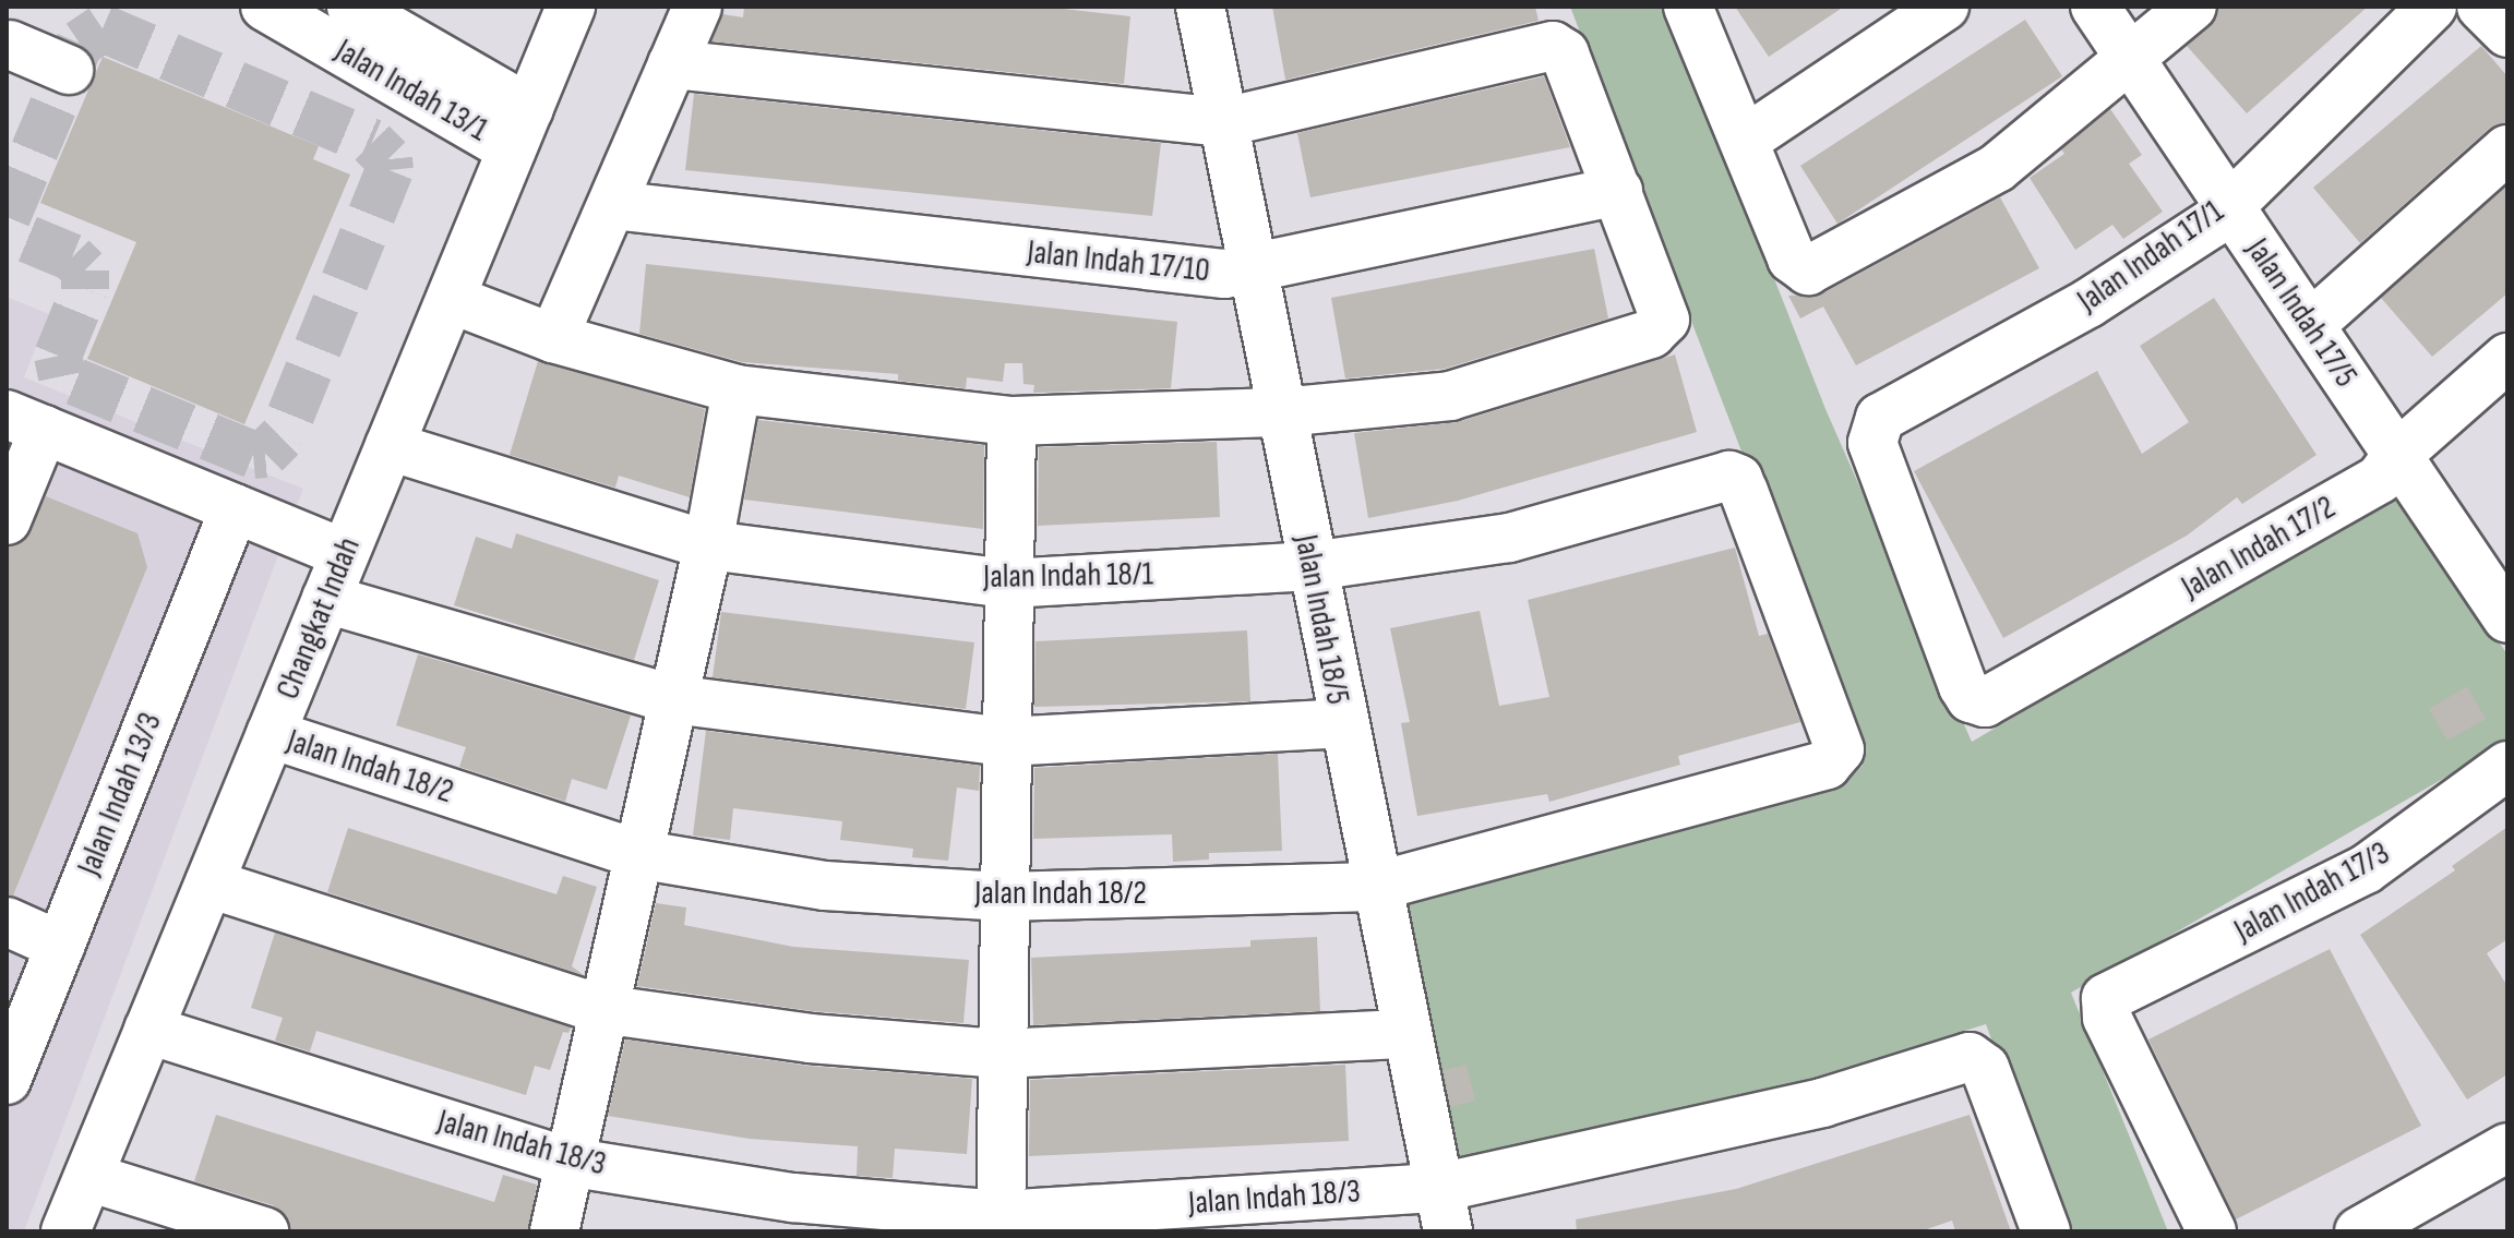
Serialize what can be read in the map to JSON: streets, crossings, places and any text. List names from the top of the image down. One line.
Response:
{"streets":{"street":["Jalan Indah 13/1","Jalan Indah 17/1","Jalan Indah 17/10","Jalan Indah 17/5","Jalan Indah 17/2","Jalan Indah 18/1","Changkat Indah","Jalan Indah 18/5","Jalan Indah 18/2","Jalan Indah 13/3","Jalan Indah 17/3","Jalan Indah 18/3"]},"crossings":[["Jalan Indah 13/1","Changkat Indah"],["Jalan Indah 17/1","Jalan Indah 17/5"],["Jalan Indah 17/1","Jalan Indah 17/2"],["Jalan Indah 17/10","Jalan Indah 18/5"],["Jalan Indah 17/5","Jalan Indah 17/2"],["Jalan Indah 18/1","Changkat Indah"],["Jalan Indah 18/1","Jalan Indah 18/5"],["Jalan Indah 18/1","Jalan Indah 18/2"],["Changkat Indah","Jalan Indah 18/2"],["Changkat Indah","Jalan Indah 18/3"],["Jalan Indah 18/5","Jalan Indah 18/2"],["Jalan Indah 18/5","Jalan Indah 18/3"]]}
